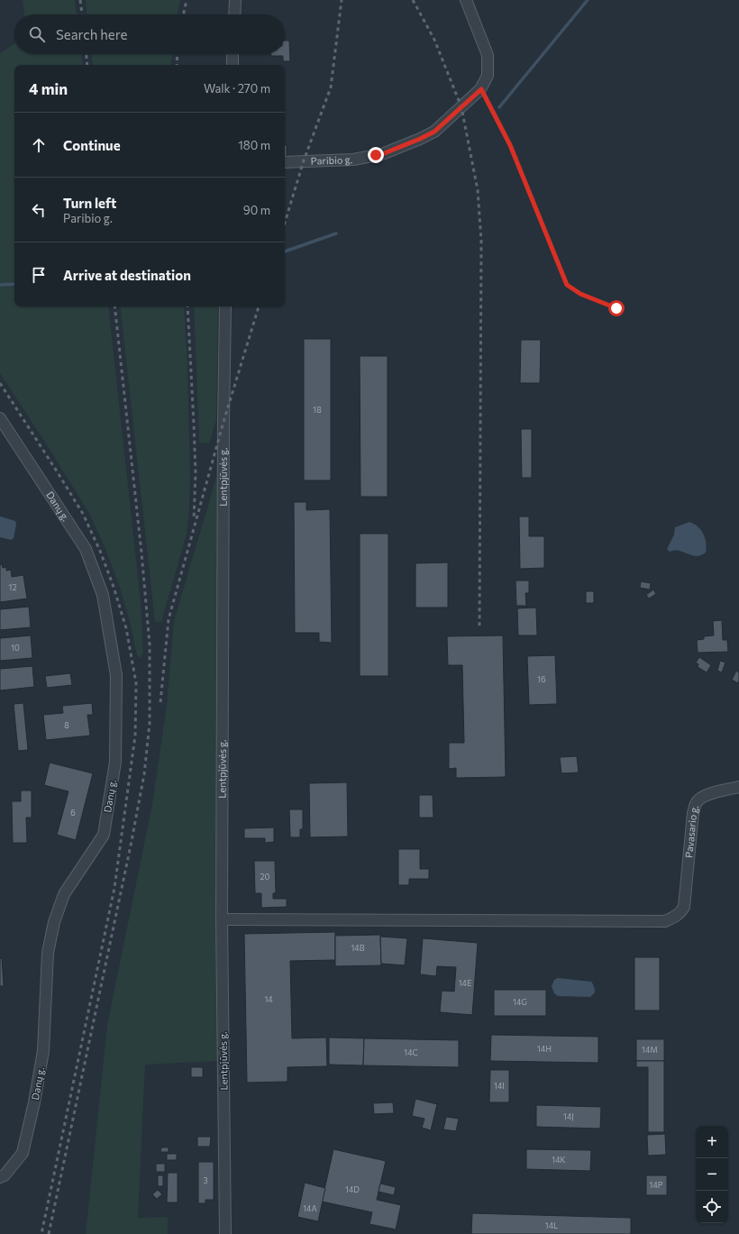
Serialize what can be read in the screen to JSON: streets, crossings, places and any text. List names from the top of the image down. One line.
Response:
{"streets":{"street":["Paribio g.","Lentpjūvės g.","Danų g.","Pavasario g."]},"crossings":[["Lentpjūvės g.","Pavasario g."]],"house_numbers":["18","12","10","16","8","6","20","14B","14E","14","14G","14H","14M","14C","14I","14J","14K","3","14P","14D","14A","14L"],"page":{"search":"Search here","heading":["4 min","Walk · 270 m"],"list":[["Continue","180 m"],["Turn left","Paribio g.","90 m"],"Arrive at destination"],"map_buttons":["+","−"]}}
